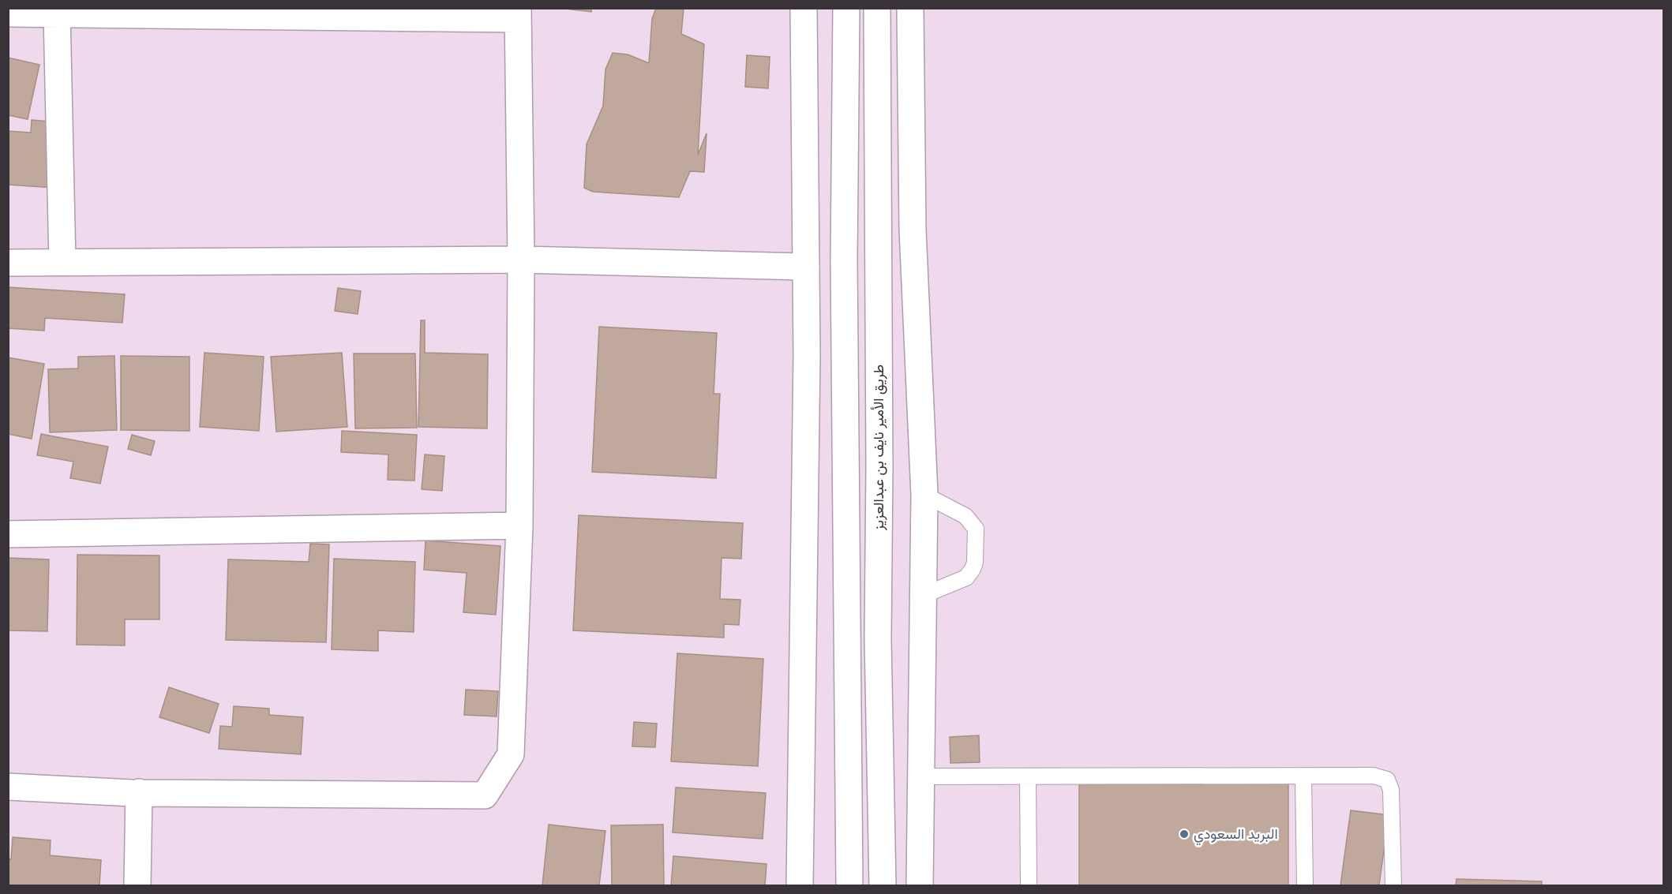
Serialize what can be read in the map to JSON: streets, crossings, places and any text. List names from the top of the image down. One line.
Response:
{"streets":{"street":["طريق الأمير نايف بن عبدالعزيز"]},"places":["البريد السعودي"]}
